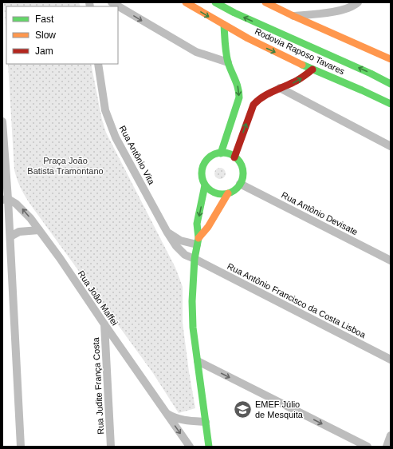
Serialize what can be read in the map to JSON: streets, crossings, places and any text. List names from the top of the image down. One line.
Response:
{"streets":{"main road":["Rodovia Raposo Tavares"],"street":["Rua Antônio Vita","Rua Antônio Devisate","Rua João Maffei","Rua Antônio Francisco da Costa Lisboa","Rua Judite França Costa"]},"crossings":[["Rua Antônio Vita","Rua Antônio Francisco da Costa Lisboa"],["Rua João Maffei","Rua Judite França Costa"]],"parks":["Praça João Batista Tramontano"],"places":{"school or university":["EMEF Júlio de Mesquita"]},"legend":["Fast","Slow","Jam"]}
